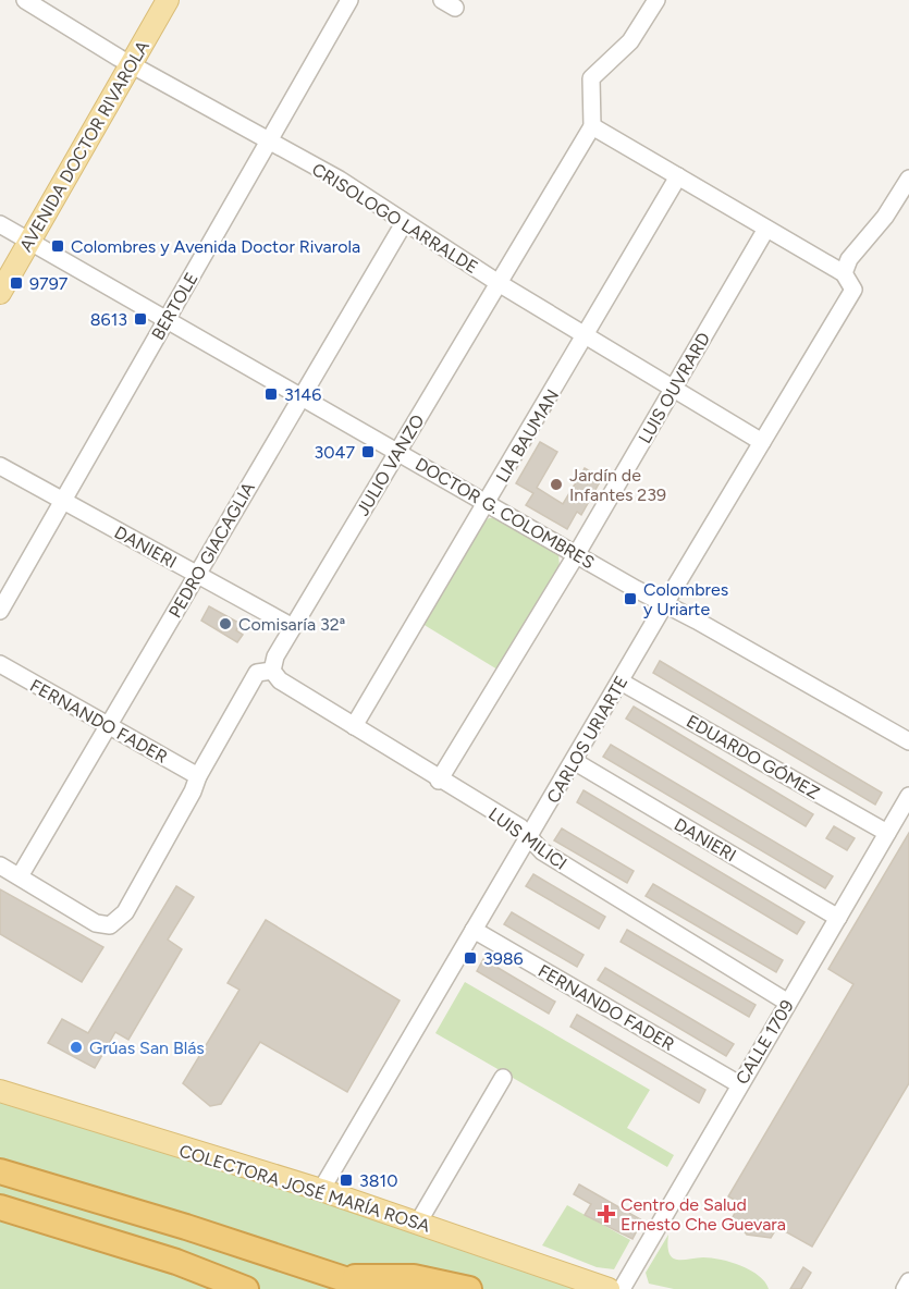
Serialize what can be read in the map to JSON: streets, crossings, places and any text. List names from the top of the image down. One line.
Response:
{"streets":{"main road":["AVENIDA DOCTOR RIVAROLA","COLECTORA JOSÉ MARÍA ROSA"],"street":["CRISOLOGO LARRALDE","BERTOLE","LUIS OUVRARD","LIA BAUMAN","JULIO VANZO","DOCTOR G. COLOMBRES","DANIERI","PEDRO GIACAGLIA","FERNANDO FADER","CARLOS URIARTE","EDUARDO GÓMEZ","LUIS MILICI","CALLE 1709"]},"crossings":[["AVENIDA DOCTOR RIVAROLA","CRISOLOGO LARRALDE"],["AVENIDA DOCTOR RIVAROLA","DOCTOR G. COLOMBRES"],["CRISOLOGO LARRALDE","BERTOLE"],["CRISOLOGO LARRALDE","LUIS OUVRARD"],["CRISOLOGO LARRALDE","LIA BAUMAN"],["CRISOLOGO LARRALDE","JULIO VANZO"],["CRISOLOGO LARRALDE","PEDRO GIACAGLIA"],["CRISOLOGO LARRALDE","CARLOS URIARTE"],["BERTOLE","DOCTOR G. COLOMBRES"],["BERTOLE","DANIERI"],["LUIS OUVRARD","DOCTOR G. COLOMBRES"],["LUIS OUVRARD","LUIS MILICI"],["LIA BAUMAN","DOCTOR G. COLOMBRES"],["LIA BAUMAN","LUIS MILICI"],["JULIO VANZO","DOCTOR G. COLOMBRES"],["JULIO VANZO","DANIERI"],["JULIO VANZO","LUIS MILICI"],["DOCTOR G. COLOMBRES","PEDRO GIACAGLIA"],["DOCTOR G. COLOMBRES","CARLOS URIARTE"],["DANIERI","PEDRO GIACAGLIA"],["DANIERI","CARLOS URIARTE"],["DANIERI","CALLE 1709"],["PEDRO GIACAGLIA","FERNANDO FADER"],["FERNANDO FADER","CARLOS URIARTE"],["FERNANDO FADER","CALLE 1709"],["CARLOS URIARTE","EDUARDO GÓMEZ"],["CARLOS URIARTE","LUIS MILICI"],["CARLOS URIARTE","COLECTORA JOSÉ MARÍA ROSA"],["EDUARDO GÓMEZ","CALLE 1709"],["LUIS MILICI","CALLE 1709"]],"places":{"transit":["Colombres y Avenida Doctor Rivarola","9797","8613","3146","3047","Colombres y Uriarte","3986","3810"],"other":["Jardín de Infantes 239","Comisaría 32ª","Grúas San Blás"],"health":["Centro de Salud Ernesto Che Guevara"]}}
